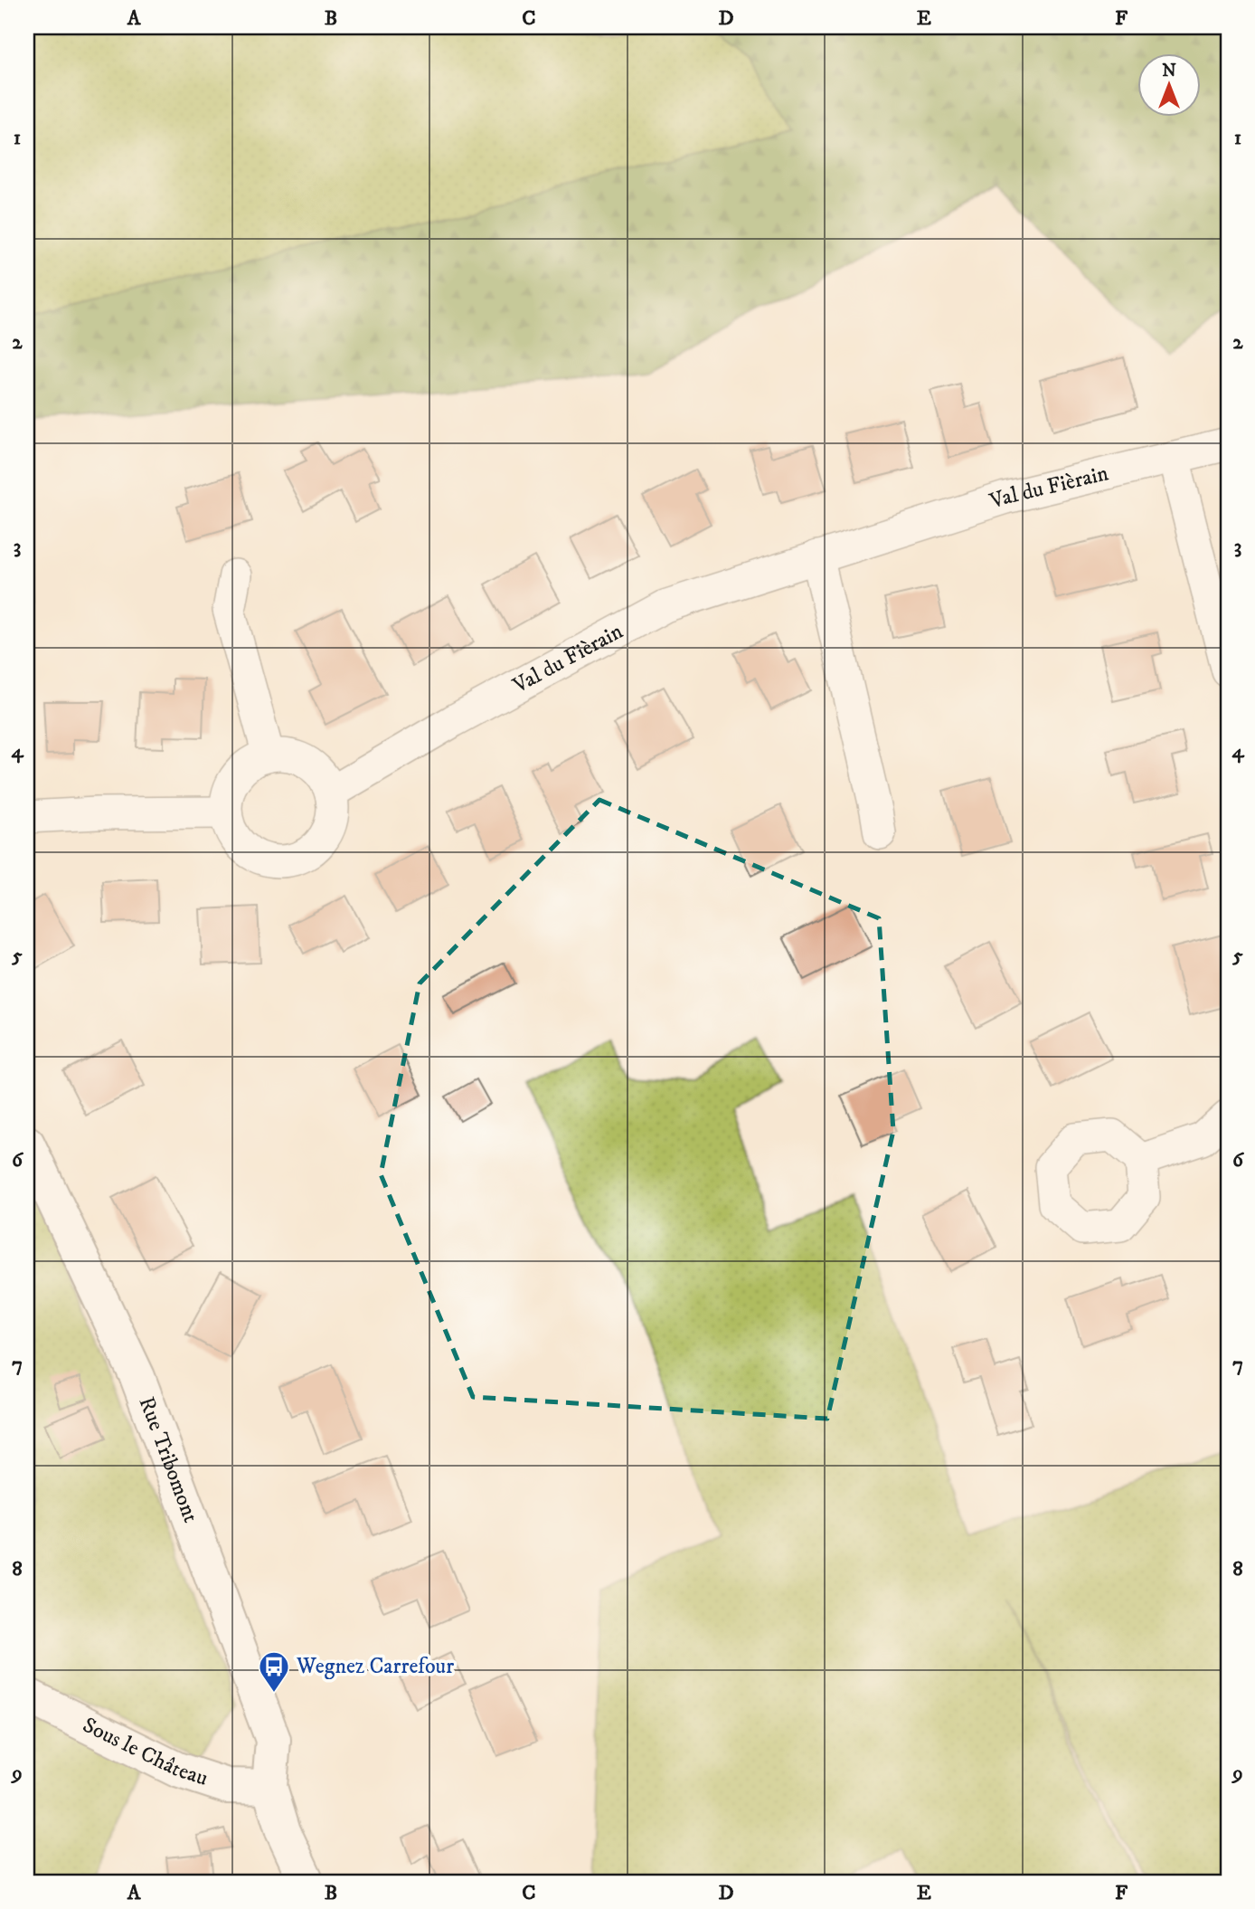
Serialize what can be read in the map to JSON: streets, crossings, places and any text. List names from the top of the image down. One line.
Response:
{"streets":{"street":["Val du Fièrain","Rue Tribomont","Sous le Château"]},"crossings":[["Rue Tribomont","Sous le Château"]],"places":{"bus stop":["Wegnez Carrefour"]},"north":"top","grid":{"columns":["A","B","C","D","E","F"],"rows":["1","2","3","4","5","6","7","8","9"]}}
